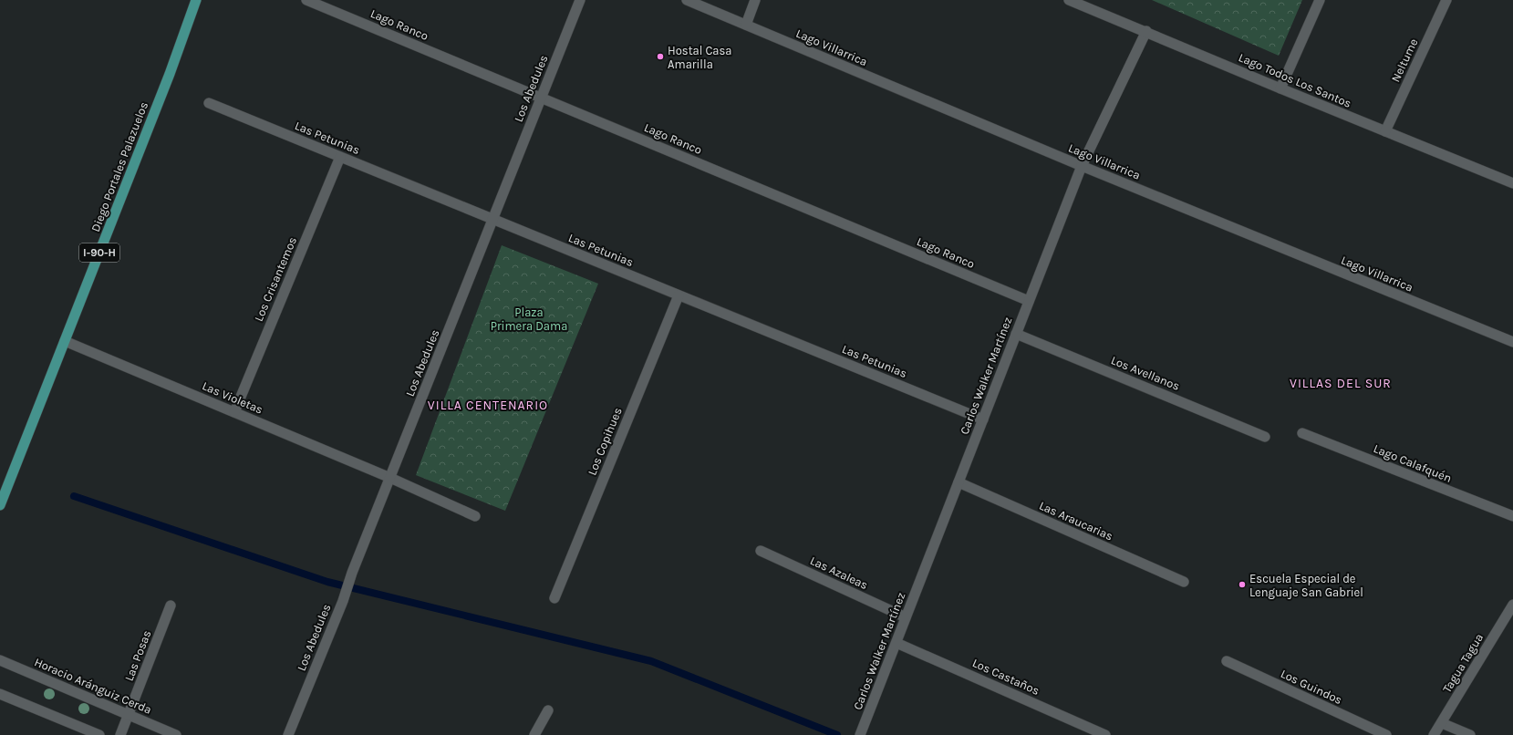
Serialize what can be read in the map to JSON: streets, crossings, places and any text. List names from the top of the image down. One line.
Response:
{"streets":{"main road":["Diego Portales Palazuelos","I-90-H"],"street":["Lago Ranco","Lago Villarrica","Neltume","Lago Todos Los Santos","Los Abedules","Las Petunias","Los Crisantemos","Los Avellanos","Carlos Walker Martínez","Las Violetas","Los Copihues","Lago Calafquén","Las Araucarias","Las Azaleas","Las Posas","Tagua Tagua","Los Castaños","Horacio Aránguiz Cerda","Los Guindos"]},"crossings":[["Lago Ranco","Los Abedules"],["Lago Ranco","Carlos Walker Martínez"],["Lago Villarrica","Carlos Walker Martínez"],["Neltume","Lago Todos Los Santos"],["Lago Todos Los Santos","Carlos Walker Martínez"],["Los Abedules","Las Petunias"],["Los Abedules","Las Violetas"],["Las Petunias","Los Crisantemos"],["Las Petunias","Carlos Walker Martínez"],["Las Petunias","Los Copihues"],["Diego Portales Palazuelos","Las Violetas"],["Los Crisantemos","Las Violetas"],["Los Avellanos","Carlos Walker Martínez"],["Carlos Walker Martínez","Las Araucarias"],["Carlos Walker Martínez","Las Azaleas"],["Carlos Walker Martínez","Los Castaños"],["Las Posas","Horacio Aránguiz Cerda"]],"districts":["VILLAS DEL SUR","VILLA CENTENARIO"],"parks":["Plaza Primera Dama"],"places":["Hostal Casa Amarilla","Escuela Especial de Lenguaje San Gabriel"]}
